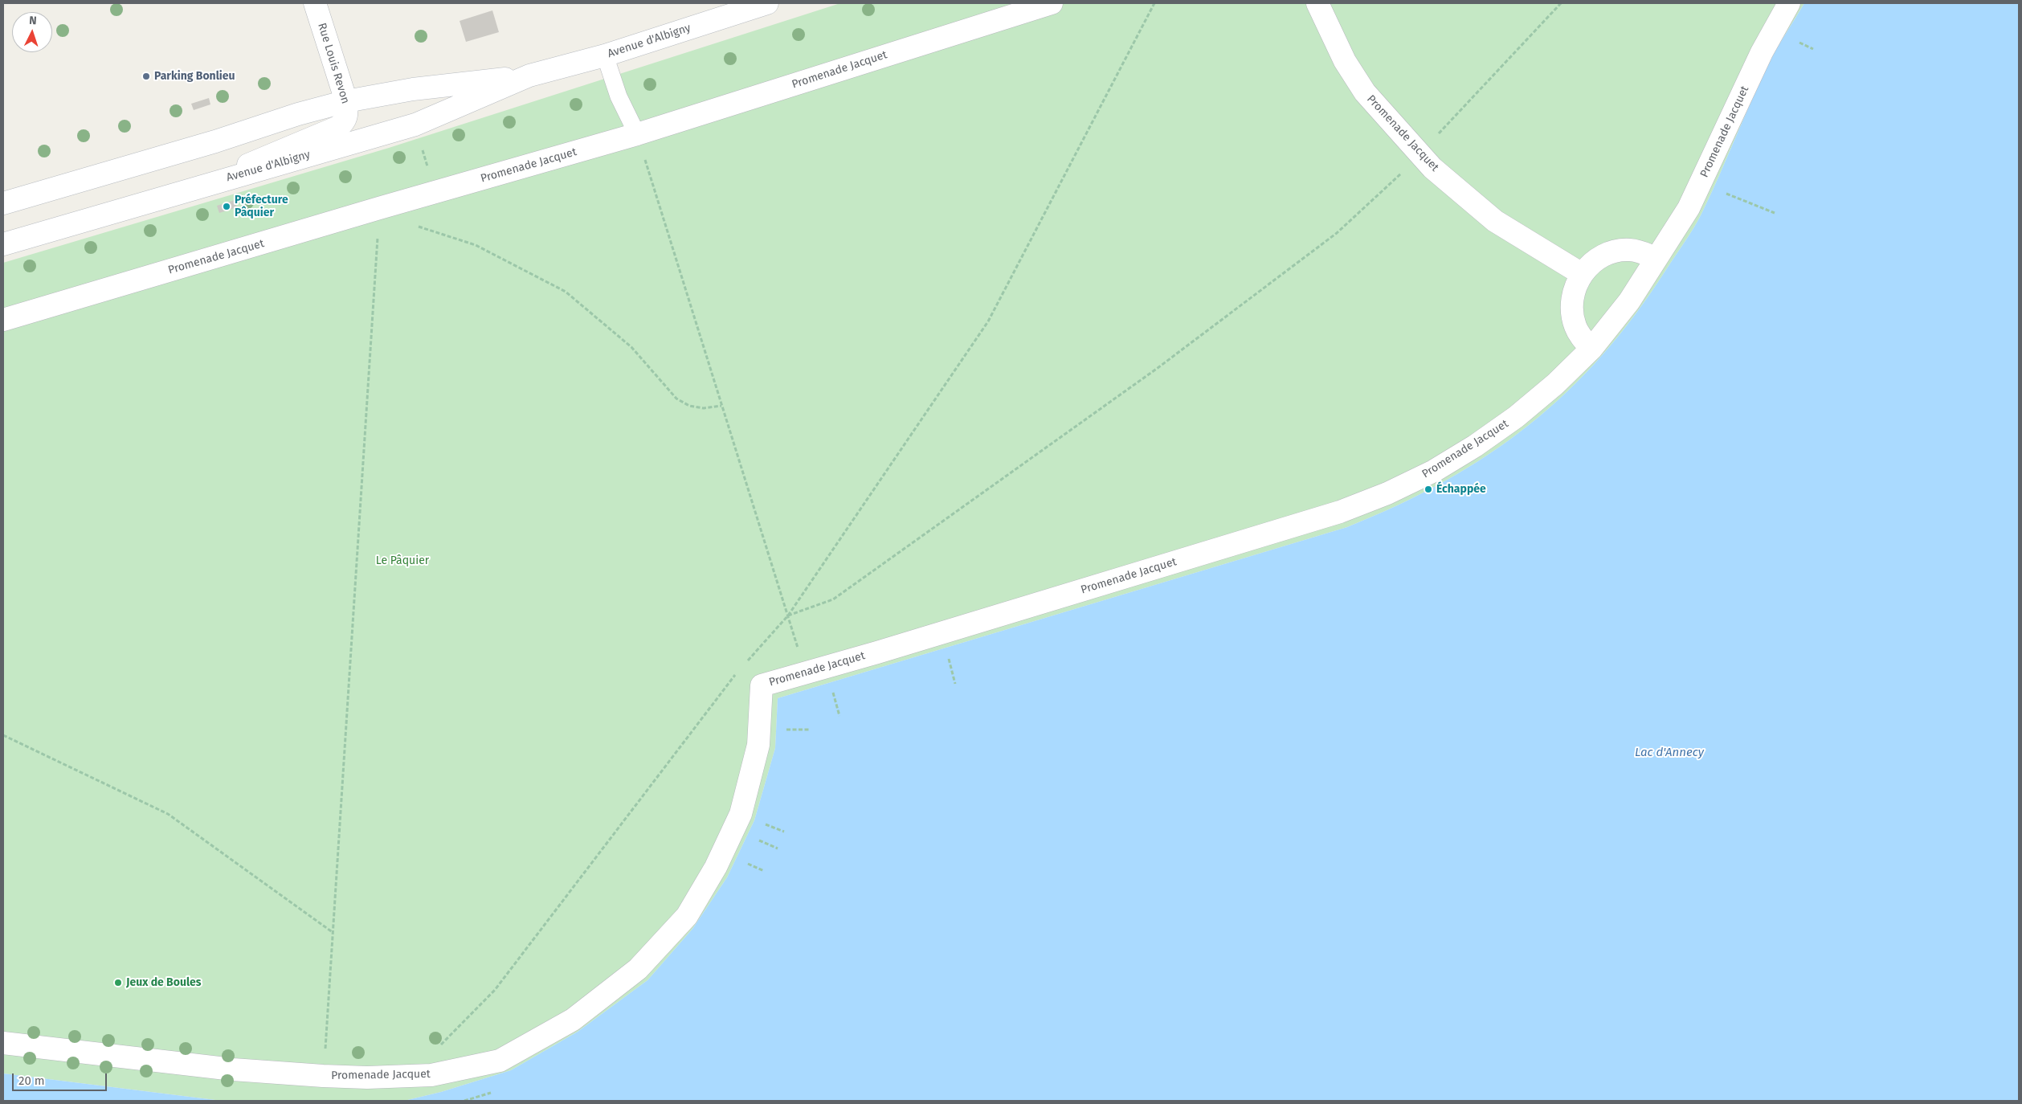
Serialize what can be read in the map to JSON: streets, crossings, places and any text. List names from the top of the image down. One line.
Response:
{"streets":{"street":["Avenue d'Albigny","Rue Louis Revon","Promenade Jacquet"]},"crossings":[["Avenue d'Albigny","Rue Louis Revon"]],"water":["Lac d'Annecy"],"parks":["Le Pâquier"],"places":["Parking Bonlieu","Préfecture Pâquier","Échappée","Jeux de Boules"],"scale_bar":"20 m","north":"top"}
